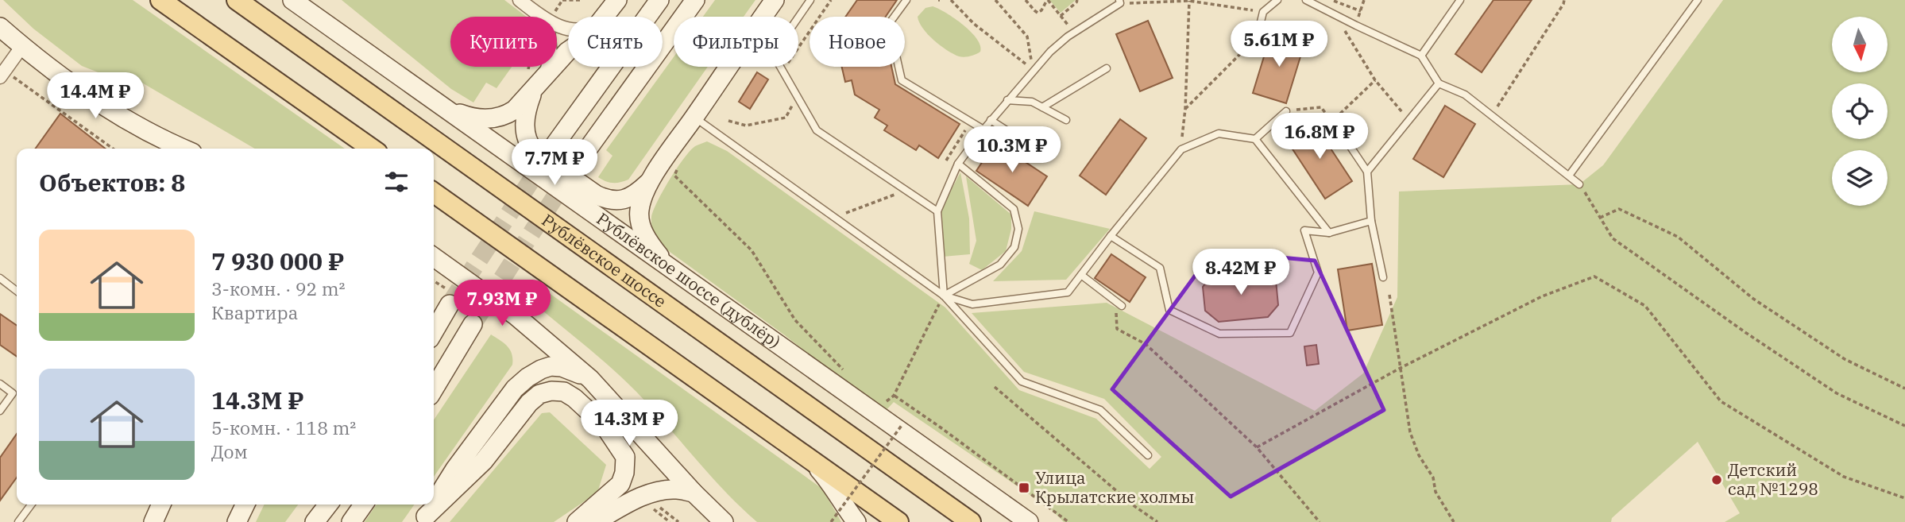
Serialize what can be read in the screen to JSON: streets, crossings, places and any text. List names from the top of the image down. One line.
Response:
{"streets":{"main road":["Рублёвское шоссе","Рублёвское шоссе (дублёр)"]},"places":{"other":["Детский сад №1298"],"transit":["Улица Крылатские холмы"]},"north":"bottom","page":{"chip":["Купить","Снять","Фильтры","Новое"],"price":["5.61M ₽","14.4M ₽","16.8M ₽","10.3M ₽","7.7M ₽","8.42M ₽","7.93M ₽","14.3M ₽"],"heading":"Объектов: 8","list":[{"name":"7 930 000 ₽","note":"3-комн. · 92 m² · Квартира"},{"name":"14.3M ₽","note":"5-комн. · 118 m² · Дом"}]}}
